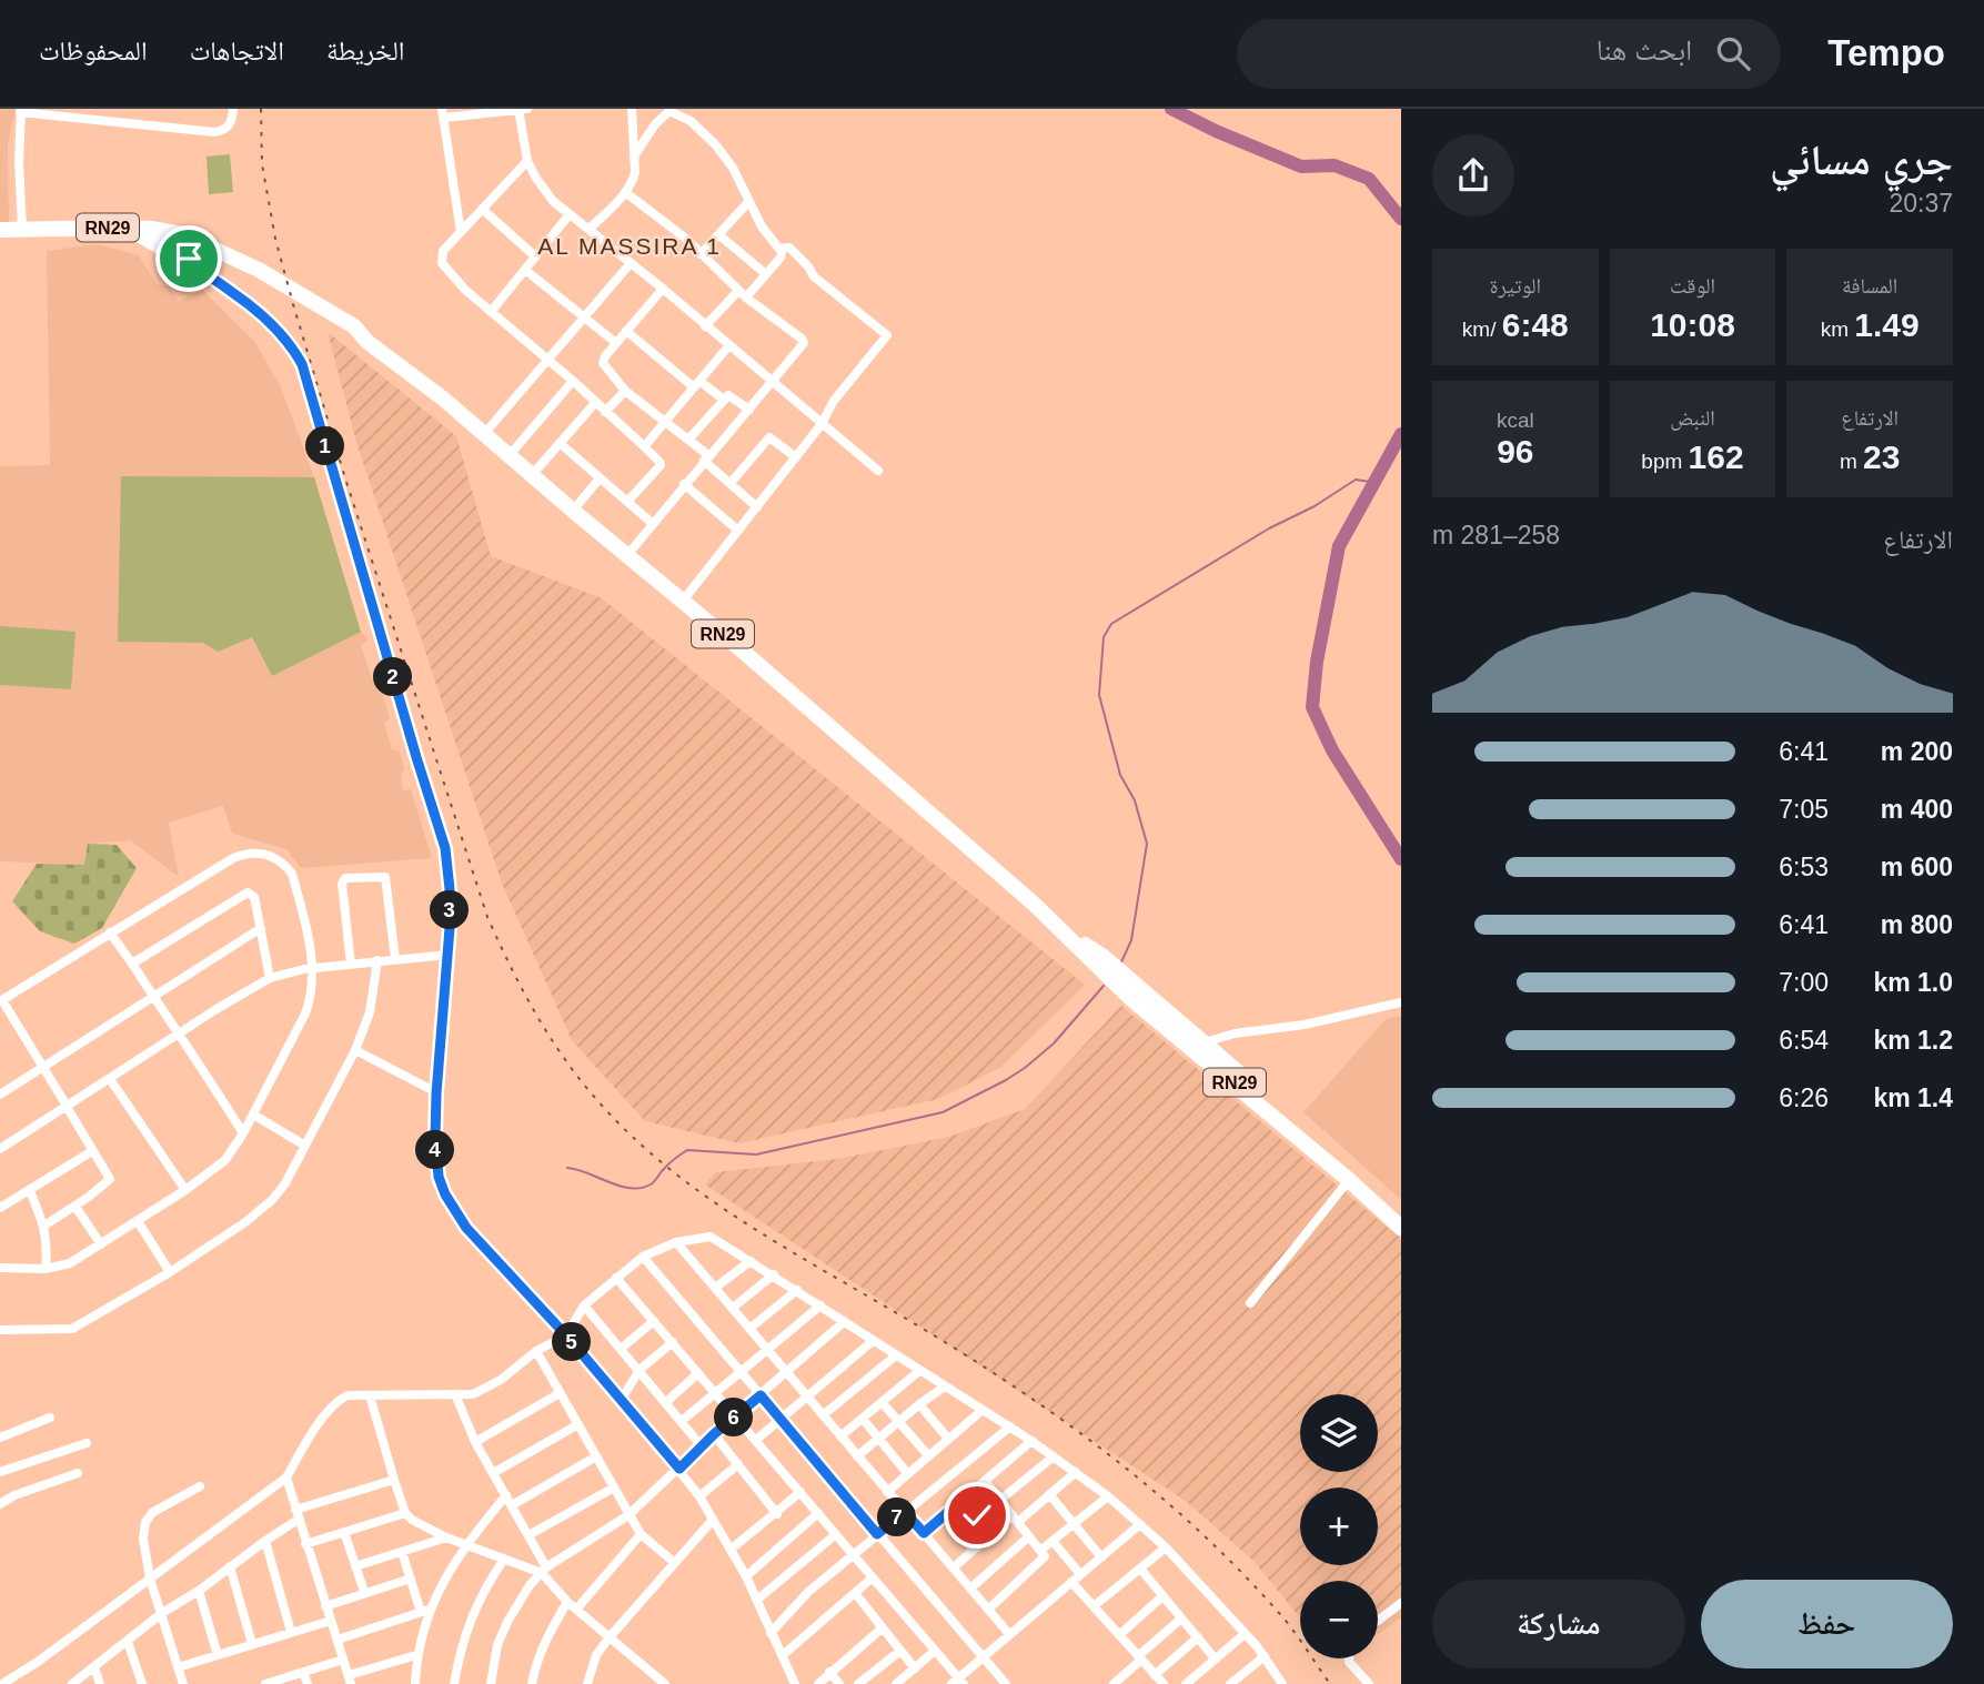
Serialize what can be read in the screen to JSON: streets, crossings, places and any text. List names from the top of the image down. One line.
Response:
{"streets":{"highway":["RN29"]},"districts":["AL MASSIRA 1"],"page":{"header":"Tempo","search":"ابحث هنا","nav":["الخريطة","الاتجاهات","المحفوظات"],"heading":["جري مسائي","20:37"],"stats":[["المسافة","1.49 km"],["الوقت","10:08"],["الوتيرة","6:48 /km"],["الارتفاع","23 m"],["النبض","162 bpm"],["kcal","96"]],"pins":["1","2","3","4","5","6","7"],"chart":["الارتفاع","258–281 m"],"list":[{"name":"200 m","note":"6:41"},{"name":"400 m","note":"7:05"},{"name":"600 m","note":"6:53"},{"name":"800 m","note":"6:41"},{"name":"1.0 km","note":"7:00"},{"name":"1.2 km","note":"6:54"},{"name":"1.4 km","note":"6:26"}],"map_buttons":["+","−"],"buttons":["حفظ","مشاركة"]}}
